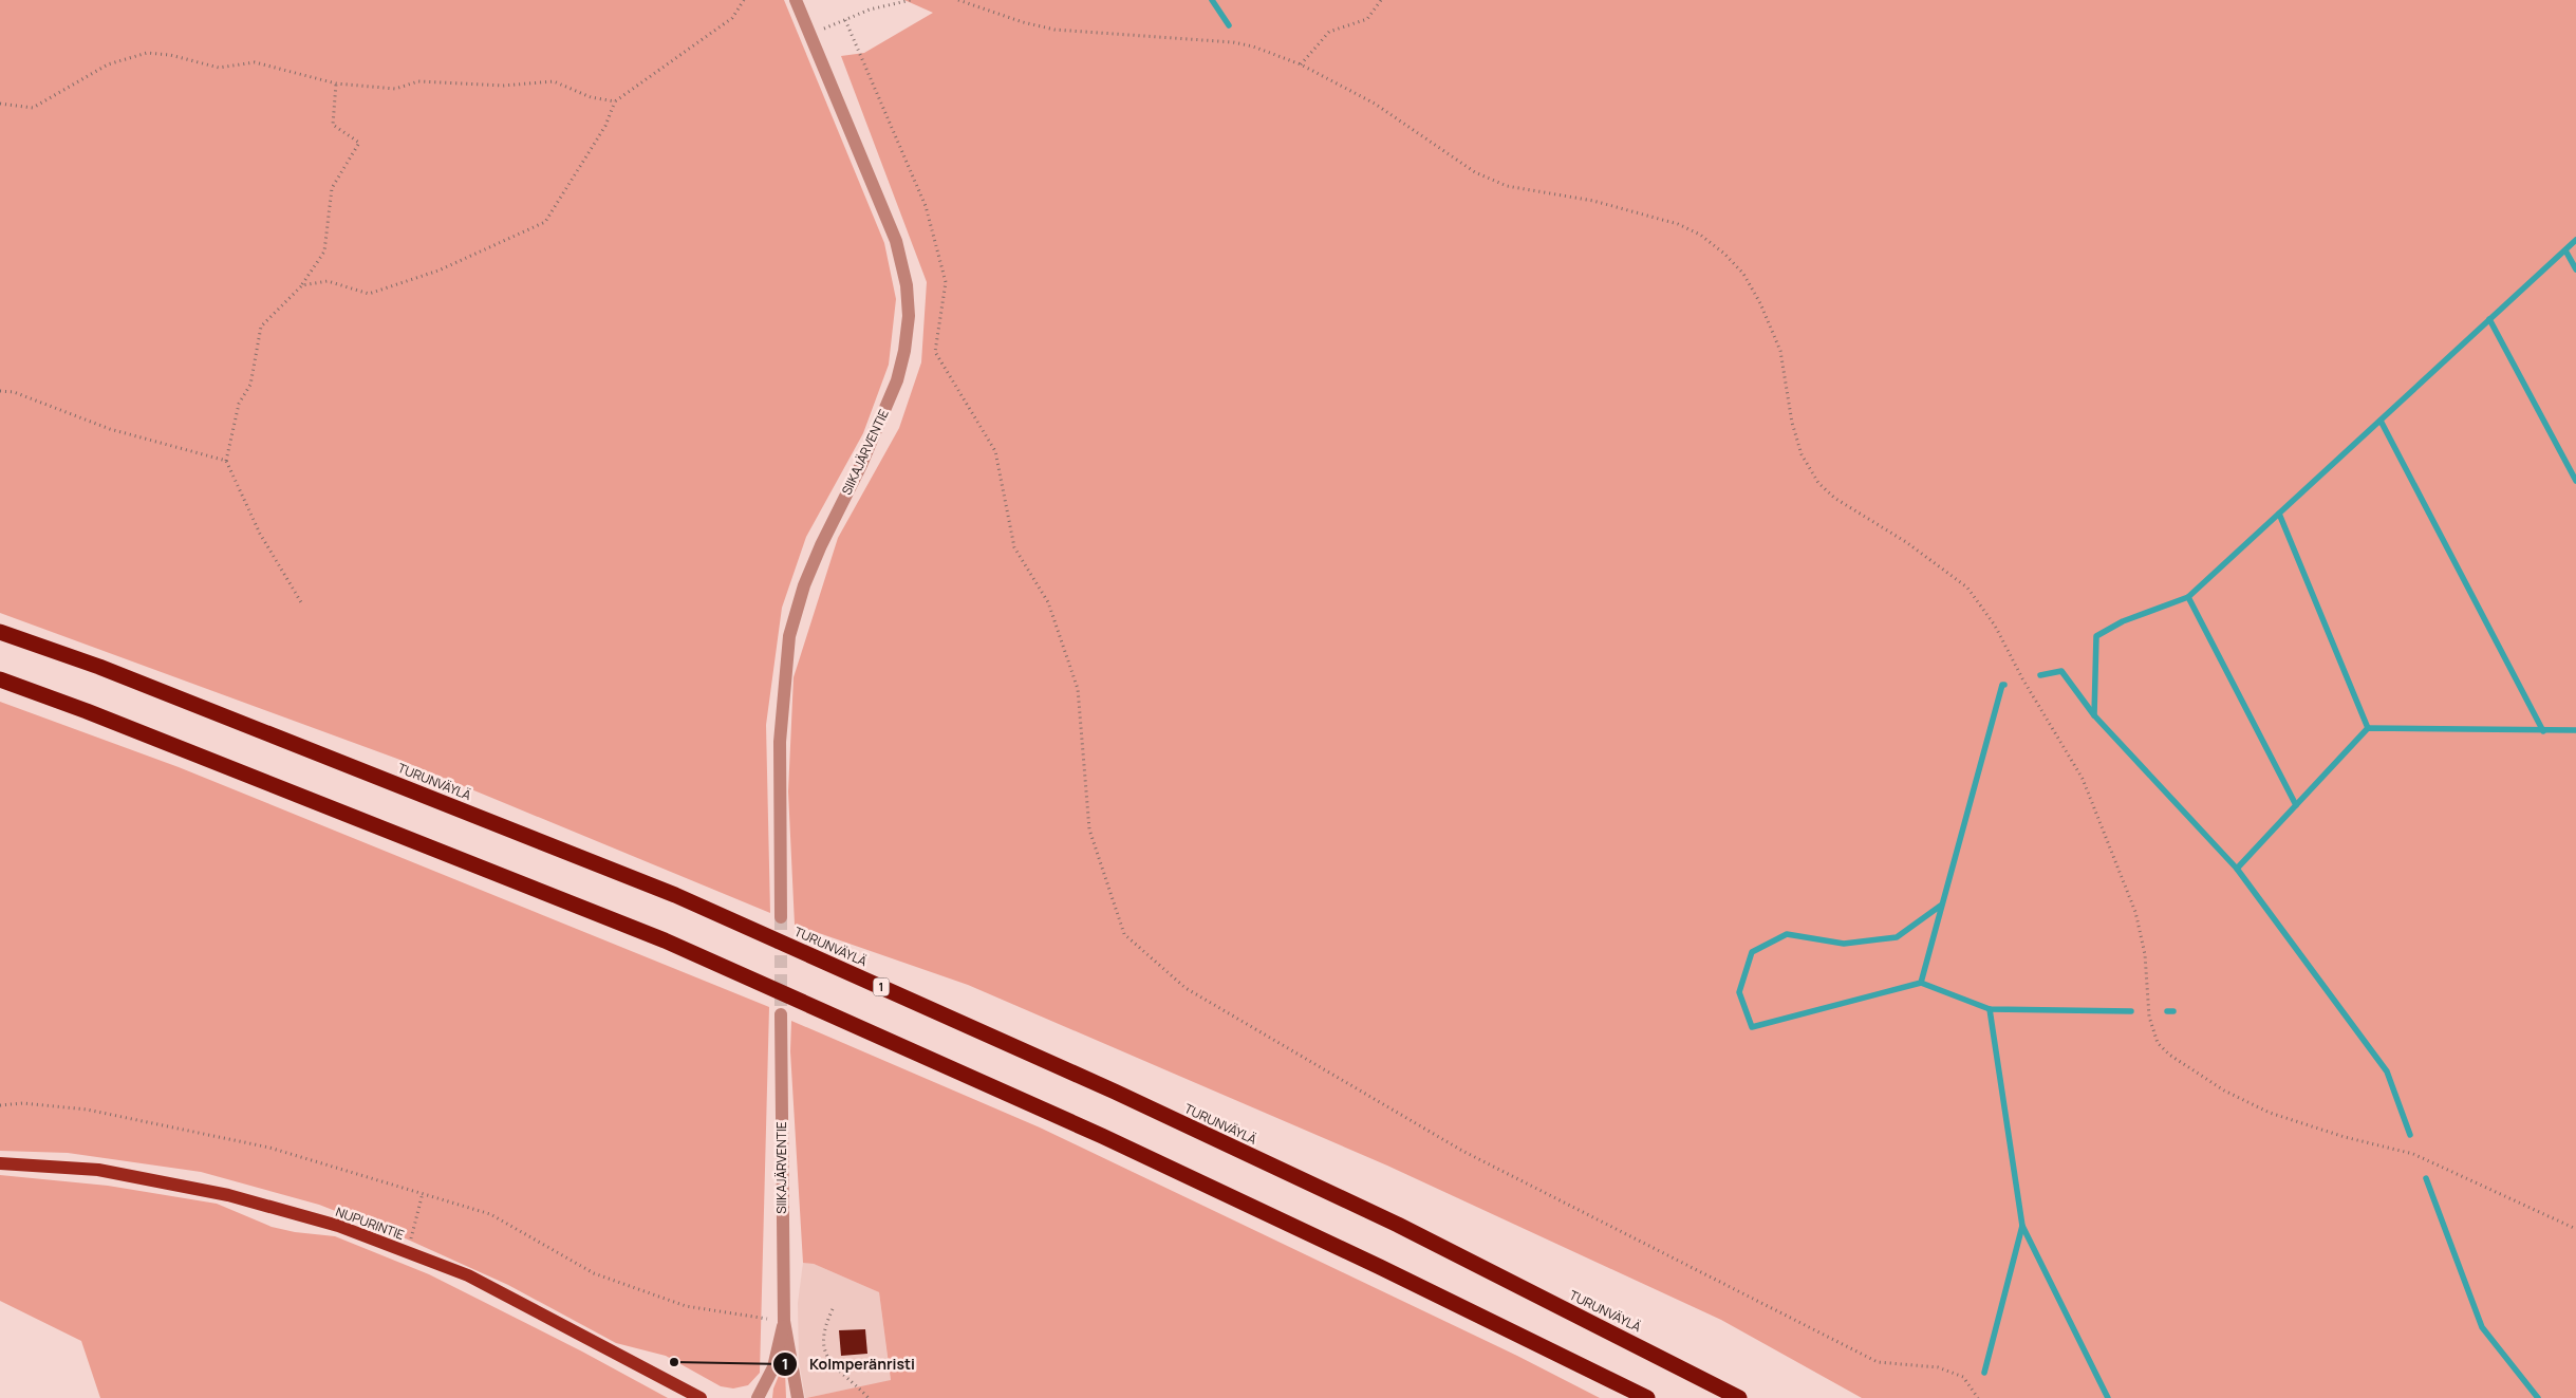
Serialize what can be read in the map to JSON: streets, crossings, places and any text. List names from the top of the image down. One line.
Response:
{"streets":{"highway":["TURUNVÄYLÄ","1"],"main road":["NUPURINTIE"],"street":["SIIKAJÄRVENTIE"]},"places":["Kolmperänristi"]}
